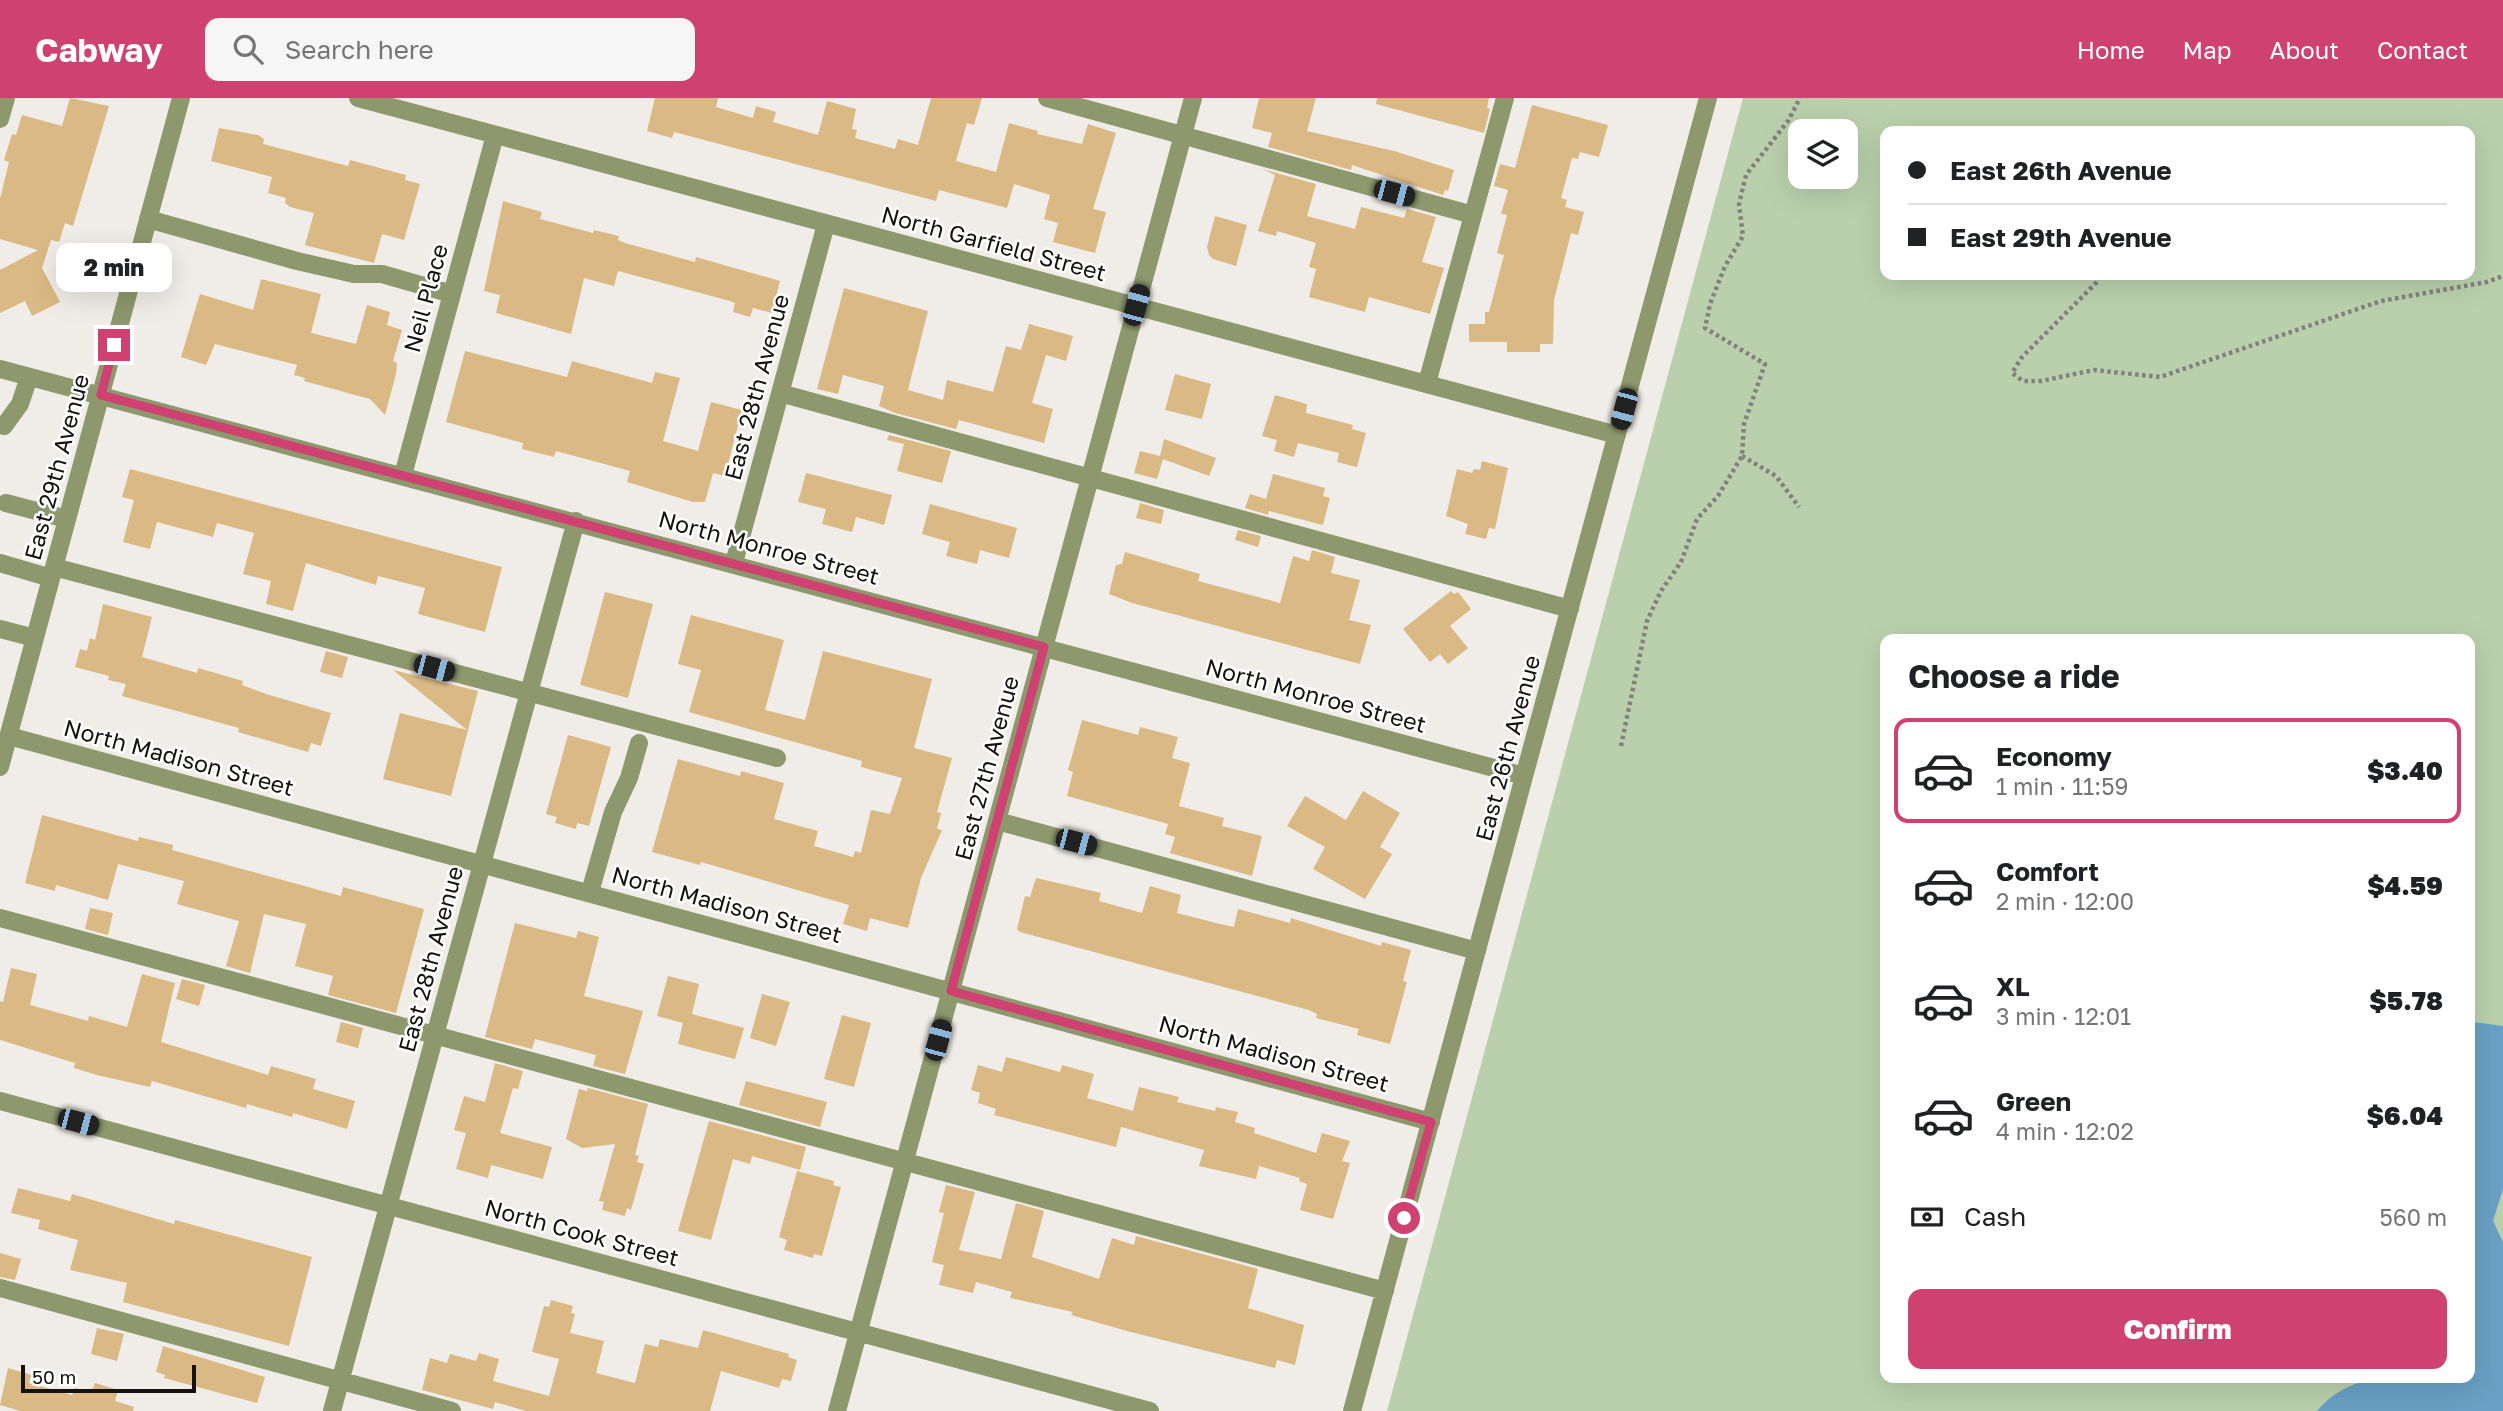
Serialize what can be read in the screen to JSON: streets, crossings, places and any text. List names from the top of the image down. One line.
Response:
{"streets":{"street":["North Garfield Street","Neil Place","East 28th Avenue","East 29th Avenue","North Monroe Street","East 26th Avenue","North Madison Street","East 27th Avenue","North Cook Street"]},"crossings":[["North Garfield Street","Neil Place"],["North Garfield Street","East 28th Avenue"],["North Garfield Street","East 26th Avenue"],["North Garfield Street","East 27th Avenue"],["Neil Place","North Monroe Street"],["East 28th Avenue","North Monroe Street"],["East 28th Avenue","North Madison Street"],["East 28th Avenue","North Cook Street"],["East 29th Avenue","North Monroe Street"],["East 29th Avenue","North Madison Street"],["North Monroe Street","East 26th Avenue"],["North Monroe Street","East 27th Avenue"],["East 26th Avenue","North Madison Street"],["North Madison Street","East 27th Avenue"],["East 27th Avenue","North Cook Street"]],"scale_bar":"50 m","page":{"header":"Cabway","search":"Search here","nav":["Home","Map","About","Contact"],"banner":["East 26th Avenue","East 29th Avenue"],"bubble":"2 min","heading":"Choose a ride","list":[{"name":"Economy","note":"1 min · 11:59","value":"$3.40"},{"name":"Comfort","note":"2 min · 12:00","value":"$4.59"},{"name":"XL","note":"3 min · 12:01","value":"$5.78"},{"name":"Green","note":"4 min · 12:02","value":"$6.04"}],"pay":["Cash","560 m"],"buttons":"Confirm","scale":"50 m"}}
